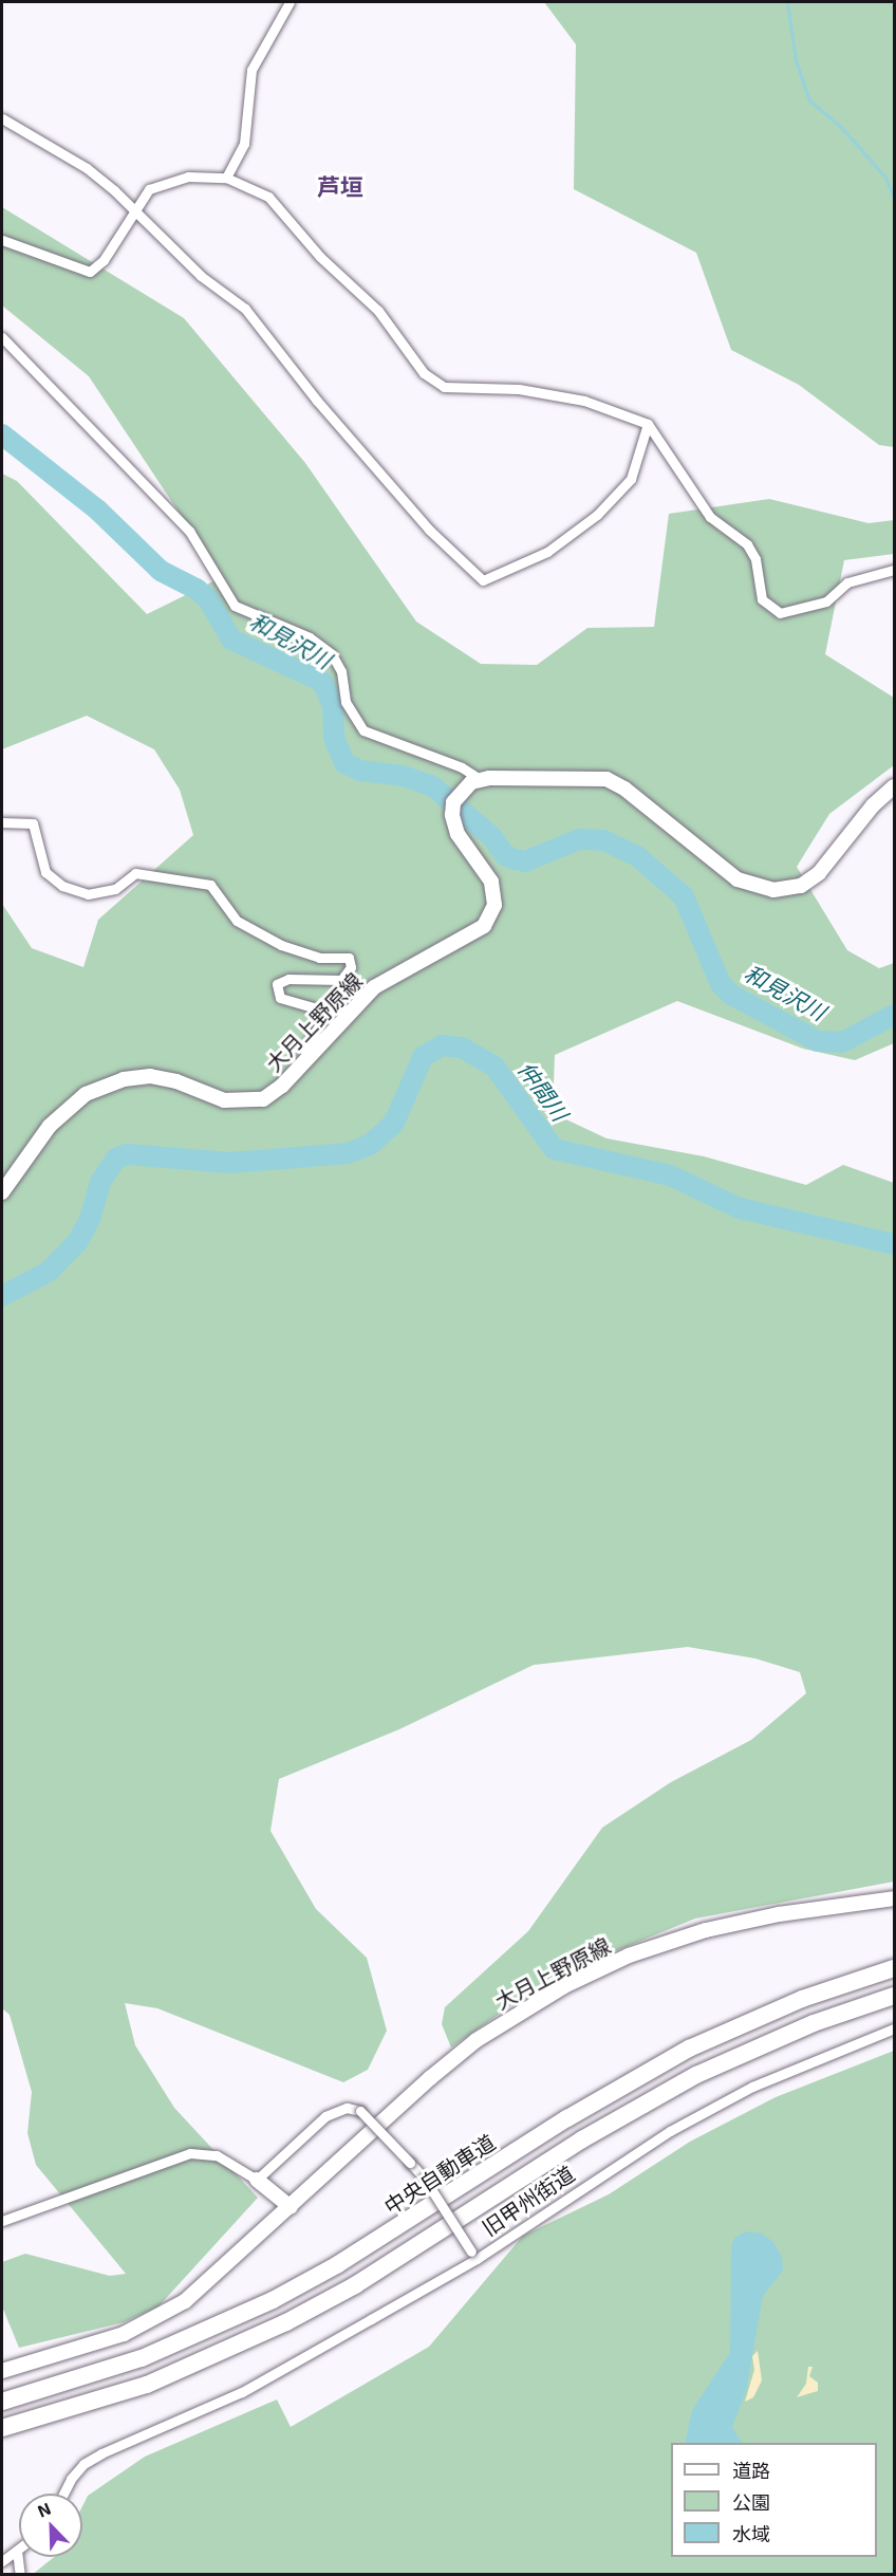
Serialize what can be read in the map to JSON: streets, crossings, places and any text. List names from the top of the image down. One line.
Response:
{"streets":{"highway":["中央自動車道"],"main road":["大月上野原線"],"street":["旧甲州街道"]},"districts":["芦垣"],"water":["和見沢川","仲間川"],"legend":["道路","公園","水域"],"north":"top left"}
